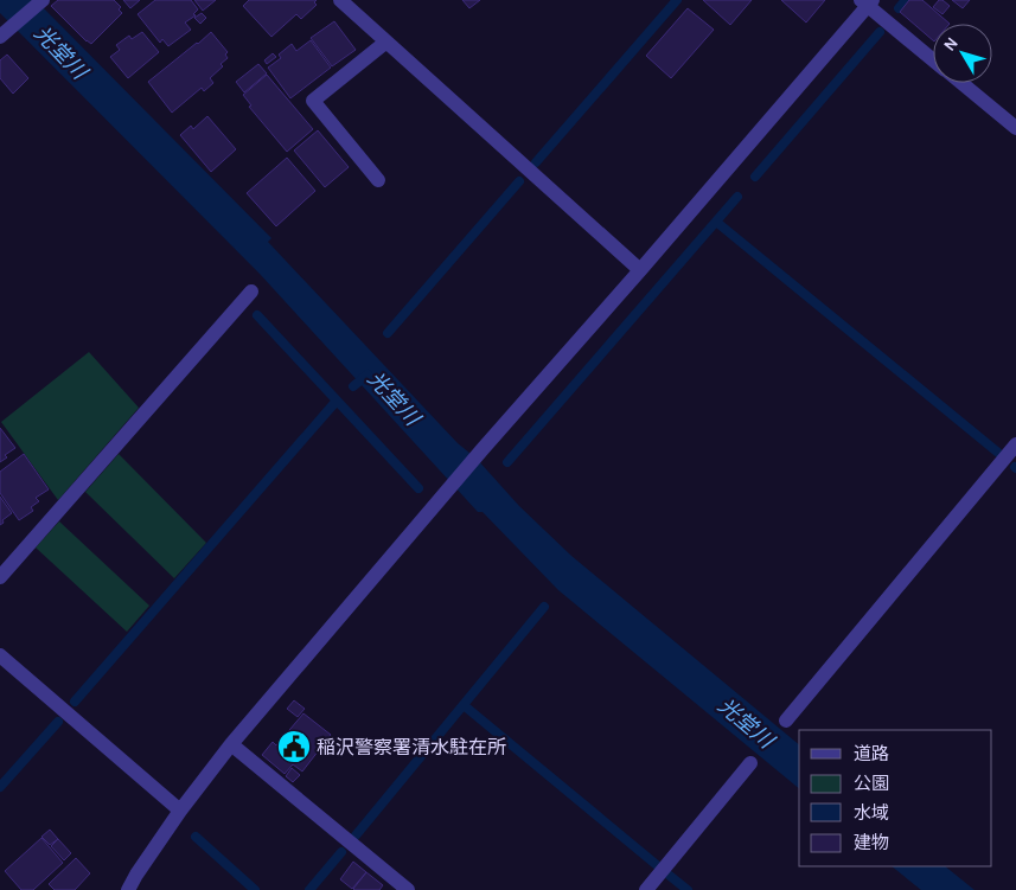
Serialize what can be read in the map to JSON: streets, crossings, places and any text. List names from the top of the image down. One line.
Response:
{"water":["光堂川"],"places":{"public building":["稲沢警察署清水駐在所"]},"legend":["道路","公園","水域","建物"],"north":"top left"}
